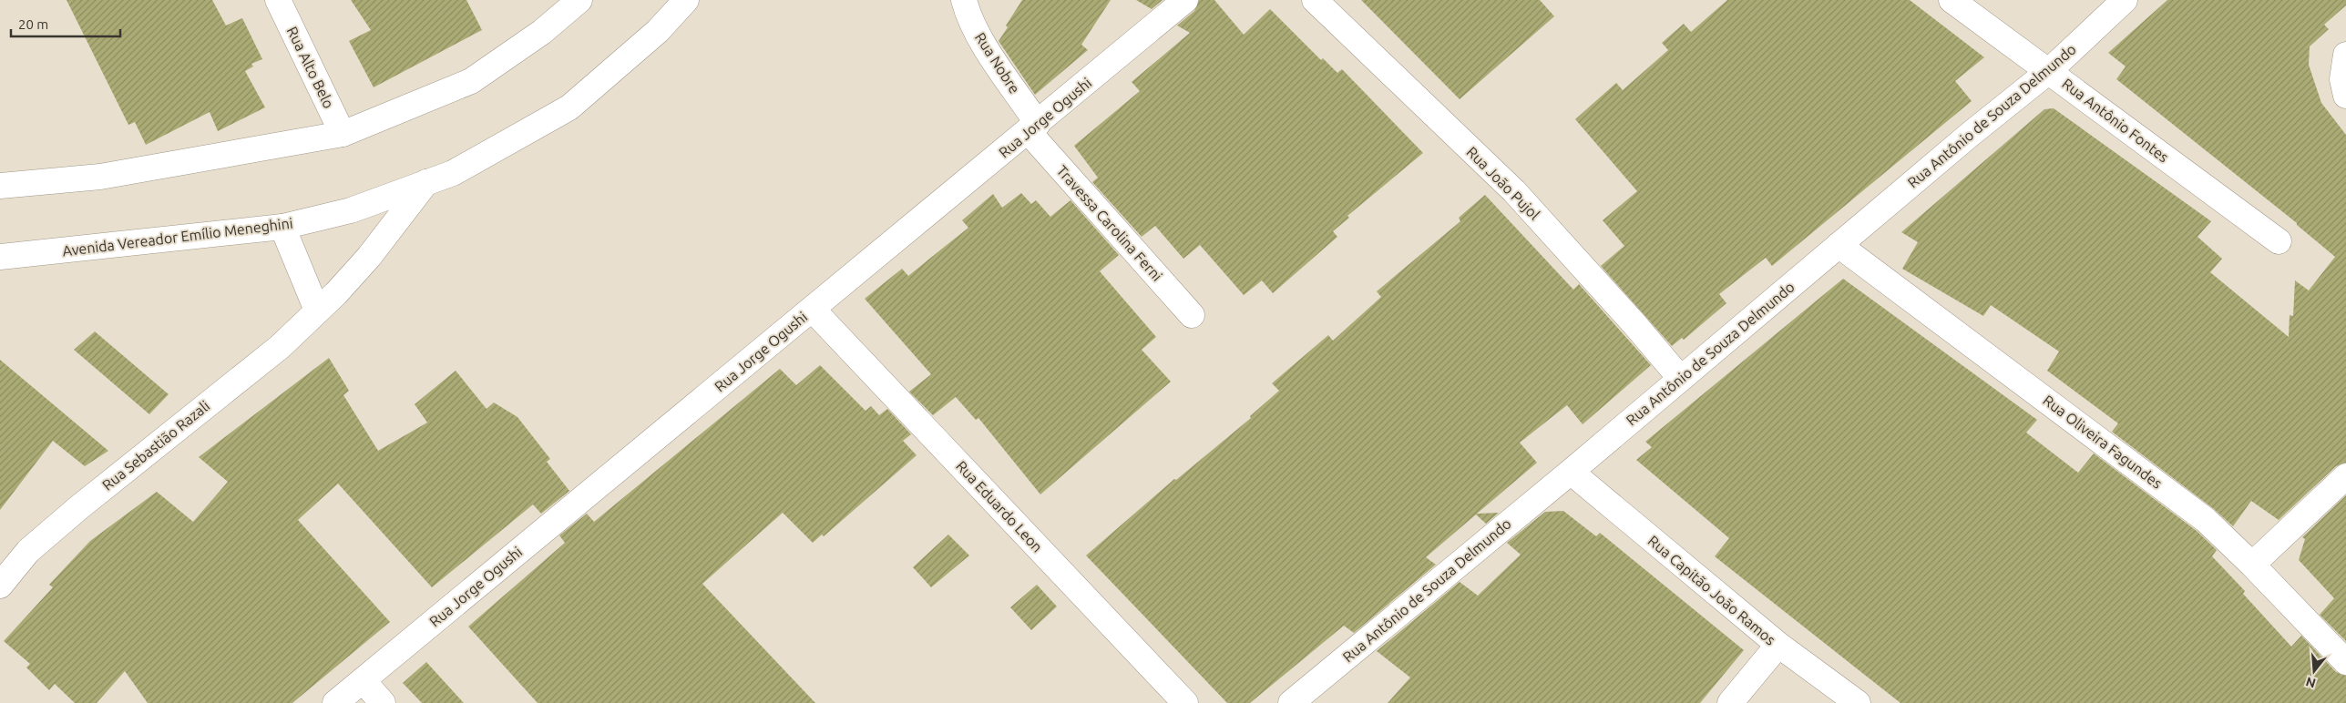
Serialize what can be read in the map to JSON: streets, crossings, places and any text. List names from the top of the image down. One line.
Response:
{"streets":{"street":["Rua Nobre","Rua Alto Belo","Rua Antônio de Souza Delmundo","Rua Jorge Ogushi","Rua Antônio Fontes","Rua João Pujol","Travessa Carolina Ferni","Avenida Vereador Emílio Meneghini","Rua Oliveira Fagundes","Rua Sebastião Razali","Rua Eduardo Leon","Rua Capitão João Ramos"]},"crossings":[["Rua Nobre","Rua Jorge Ogushi"],["Rua Nobre","Travessa Carolina Ferni"],["Rua Antônio de Souza Delmundo","Rua Antônio Fontes"],["Rua Antônio de Souza Delmundo","Rua João Pujol"],["Rua Antônio de Souza Delmundo","Rua Oliveira Fagundes"],["Rua Antônio de Souza Delmundo","Rua Capitão João Ramos"],["Rua Jorge Ogushi","Travessa Carolina Ferni"],["Rua Jorge Ogushi","Rua Eduardo Leon"],["Avenida Vereador Emílio Meneghini","Rua Sebastião Razali"]],"scale_bar":"20 m","north":"bottom"}
